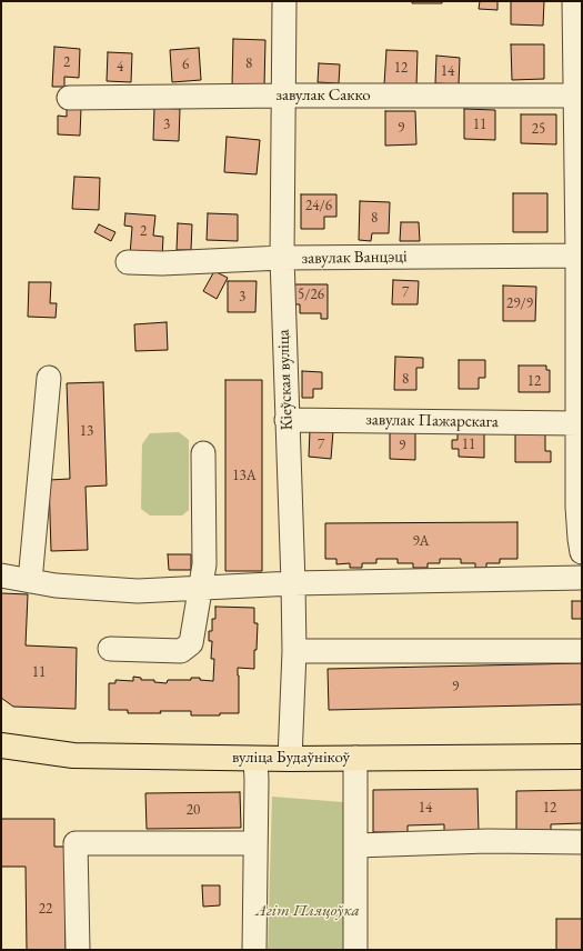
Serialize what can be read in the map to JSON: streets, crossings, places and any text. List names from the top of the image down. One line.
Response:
{"streets":{"main road":["вуліца Будаўнікоў"],"street":["завулак Сакко","завулак Ванцэці","Кіеўская вуліца","завулак Пажарскага"]},"crossings":[["завулак Сакко","Кіеўская вуліца"],["завулак Ванцэці","Кіеўская вуліца"],["Кіеўская вуліца","завулак Пажарскага"],["Кіеўская вуліца","вуліца Будаўнікоў"]],"parks":["Агіт Пляцоўка"],"house_numbers":["2","8","6","4","12","14","3","11","9","25","24/6","8","2","7","5/26","3","29/9","8","12","13","7","11","9","13А","9А","11","9","14","12","20","22"]}
